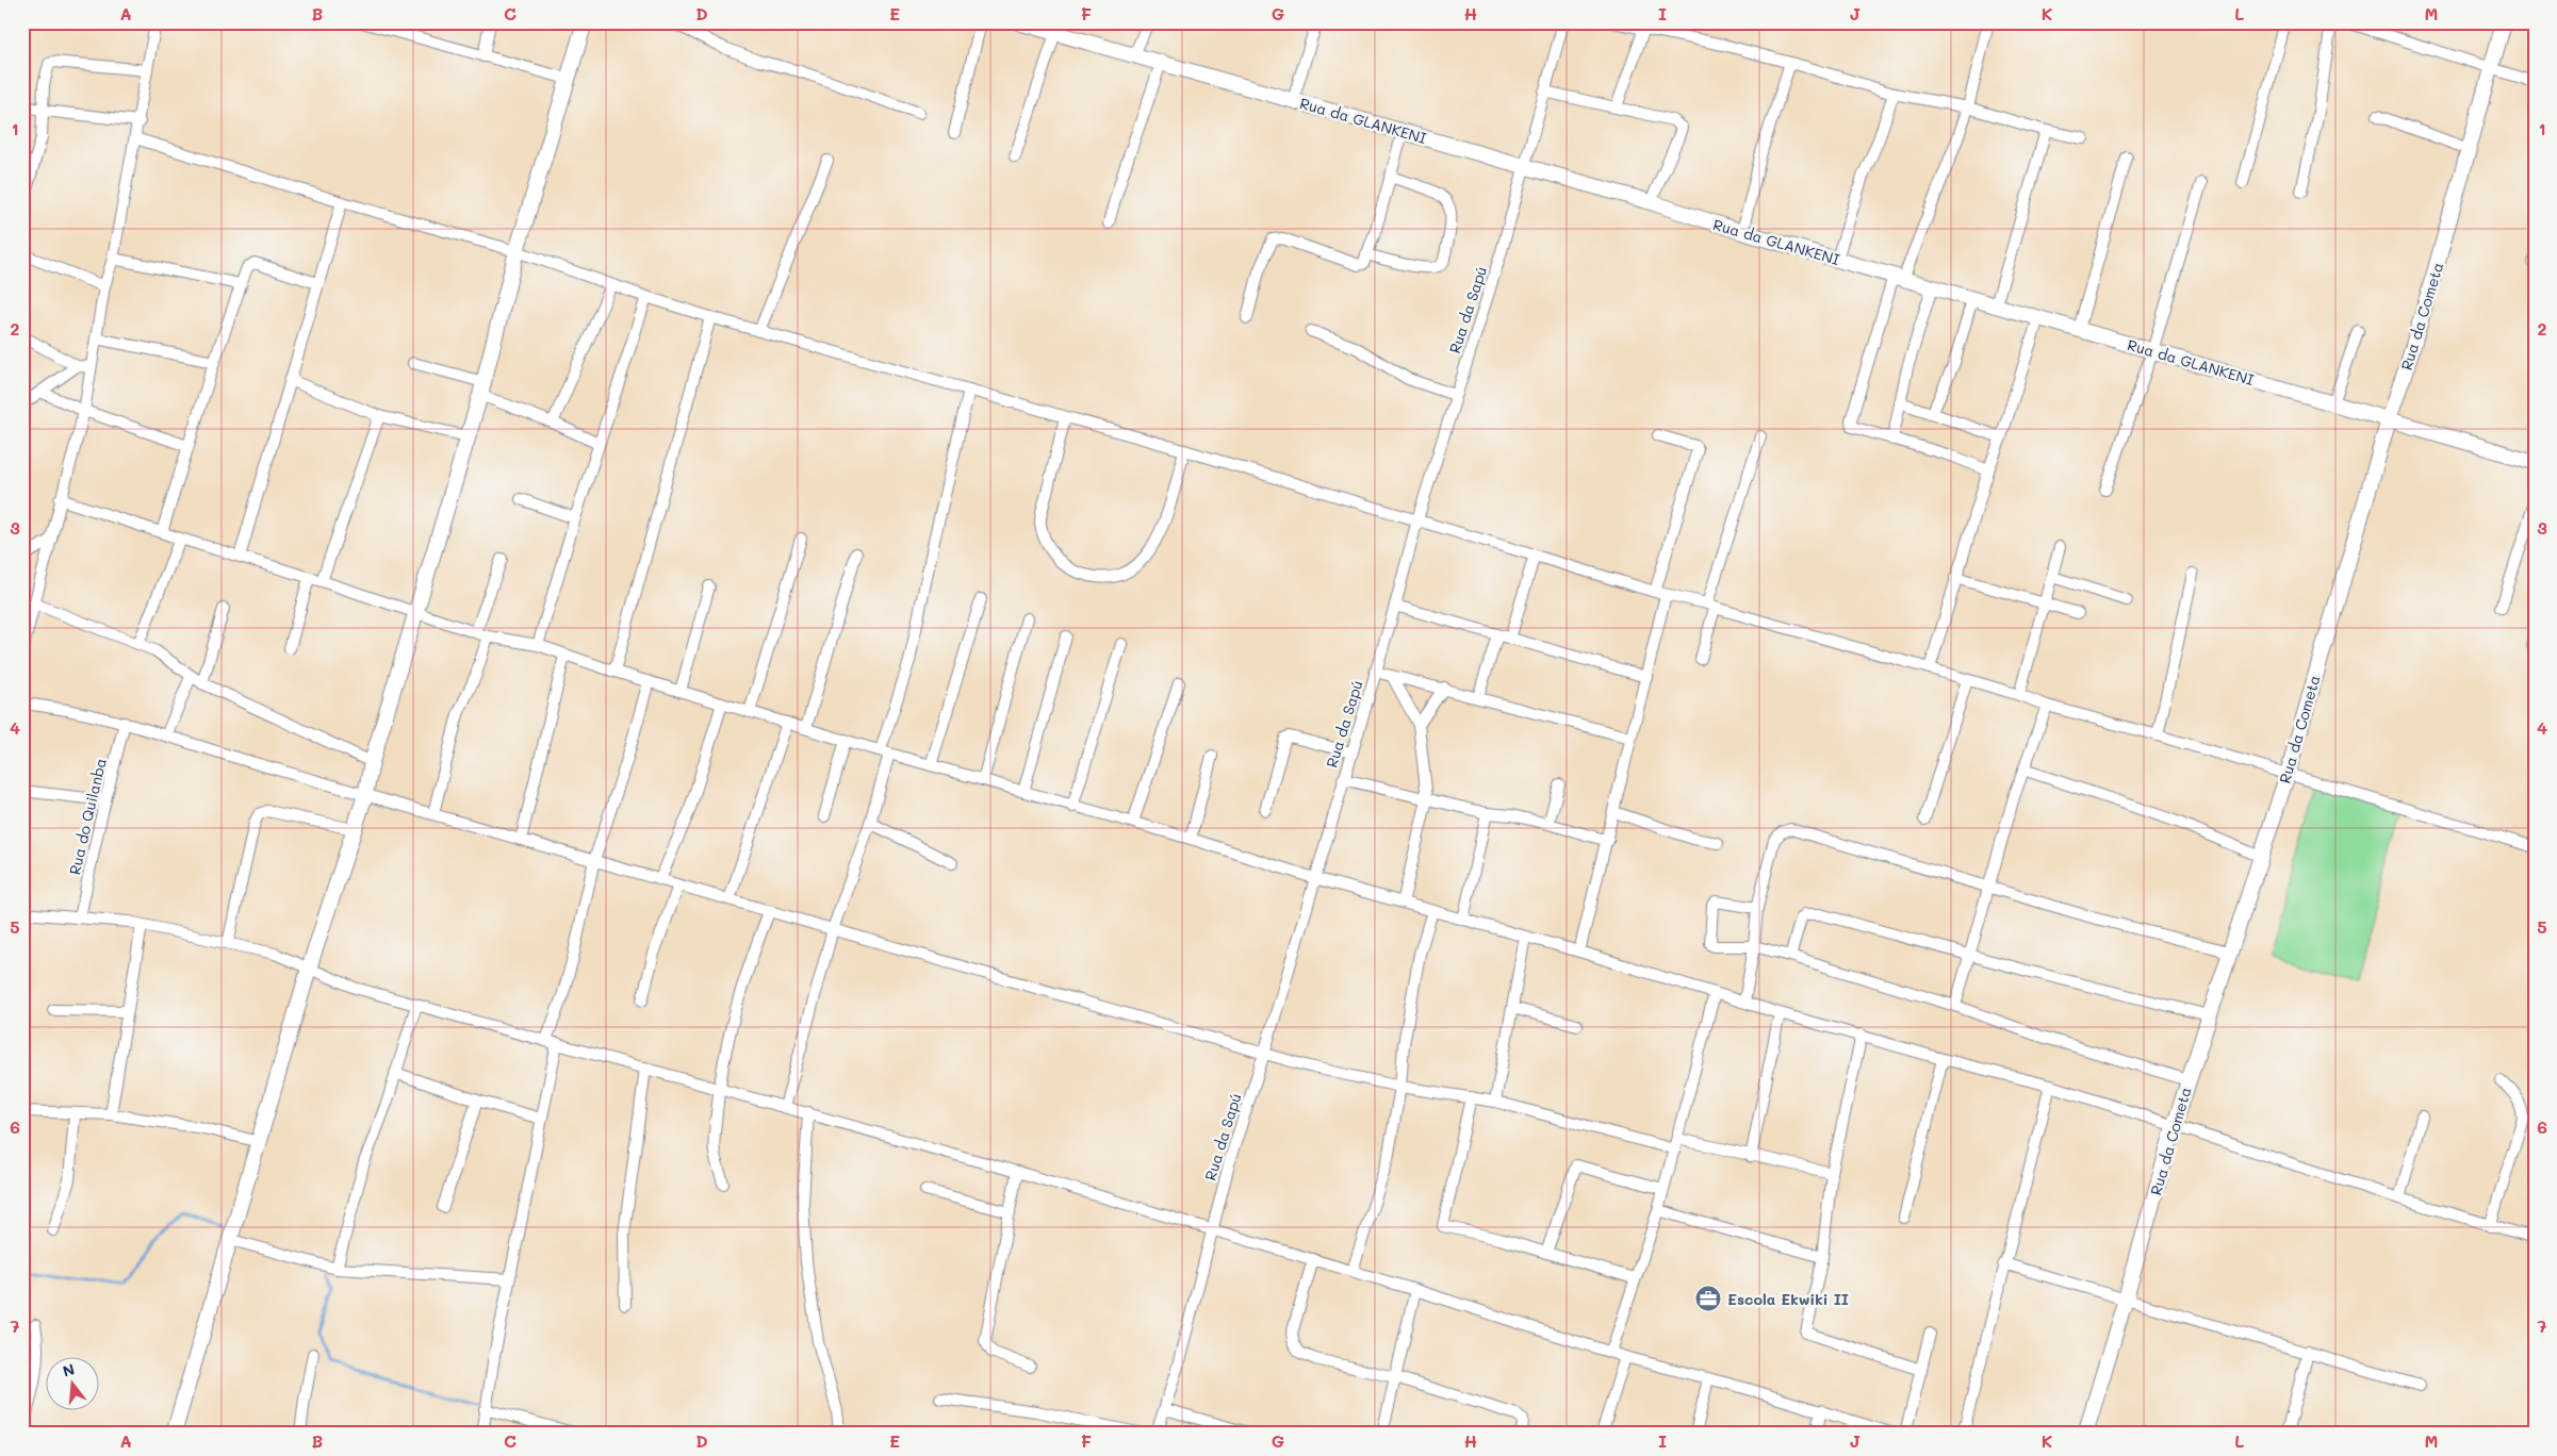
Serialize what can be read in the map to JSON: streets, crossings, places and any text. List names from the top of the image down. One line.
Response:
{"streets":{"street":["Rua da GLANKENI","Rua da Sapú","Rua da Cometa","Rua do Quilanba"]},"crossings":[["Rua da GLANKENI","Rua da Sapú"],["Rua da GLANKENI","Rua da Cometa"]],"places":{"office":["Escola Ekwiki II"]},"north":"top","grid":{"columns":["A","B","C","D","E","F","G","H","I","J","K","L","M"],"rows":["1","2","3","4","5","6","7"]}}
